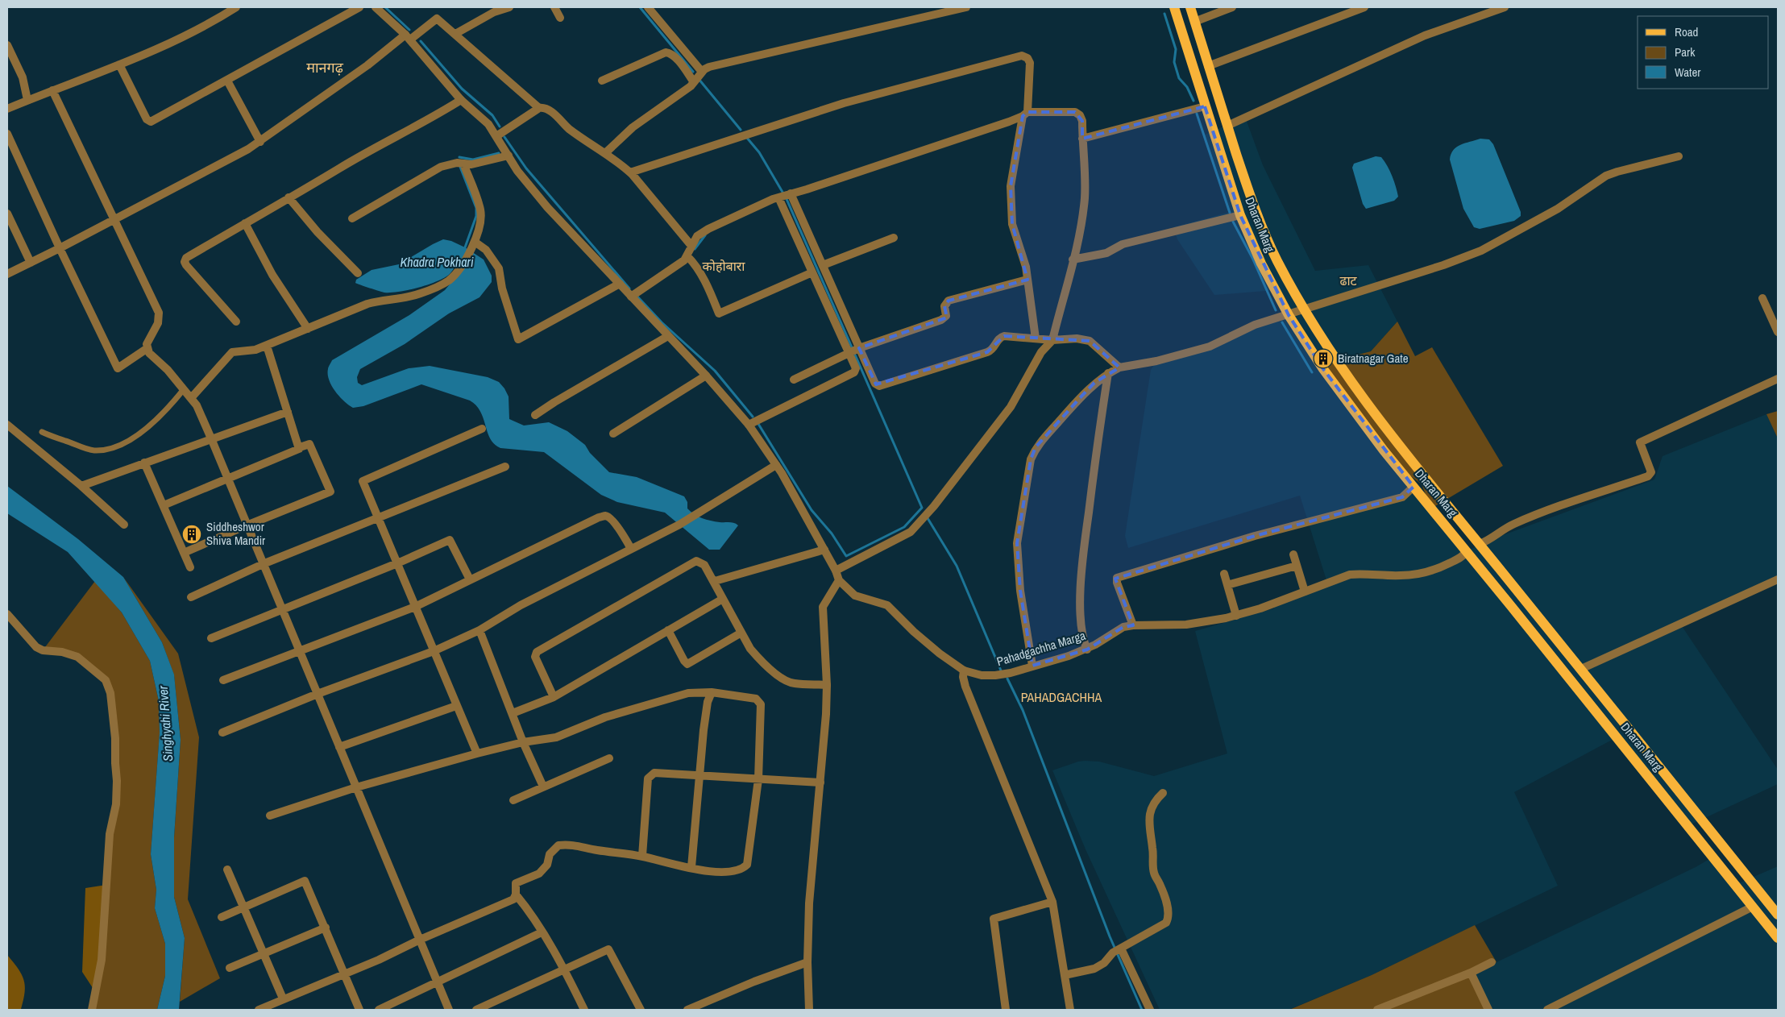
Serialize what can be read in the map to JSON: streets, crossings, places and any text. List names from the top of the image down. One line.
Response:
{"streets":{"main road":["Dharan Marg"],"street":["Pahadgachha Marga"]},"crossings":[["Dharan Marg","Pahadgachha Marga"]],"districts":["मानगढ़","कोहोबारा","ढाट","PAHADGACHHA"],"water":["Khadra Pokhari","Singhyahi River"],"places":{"building":["Biratnagar Gate","Siddheshwor Shiva Mandir"]},"legend":["Road","Park","Water"]}
